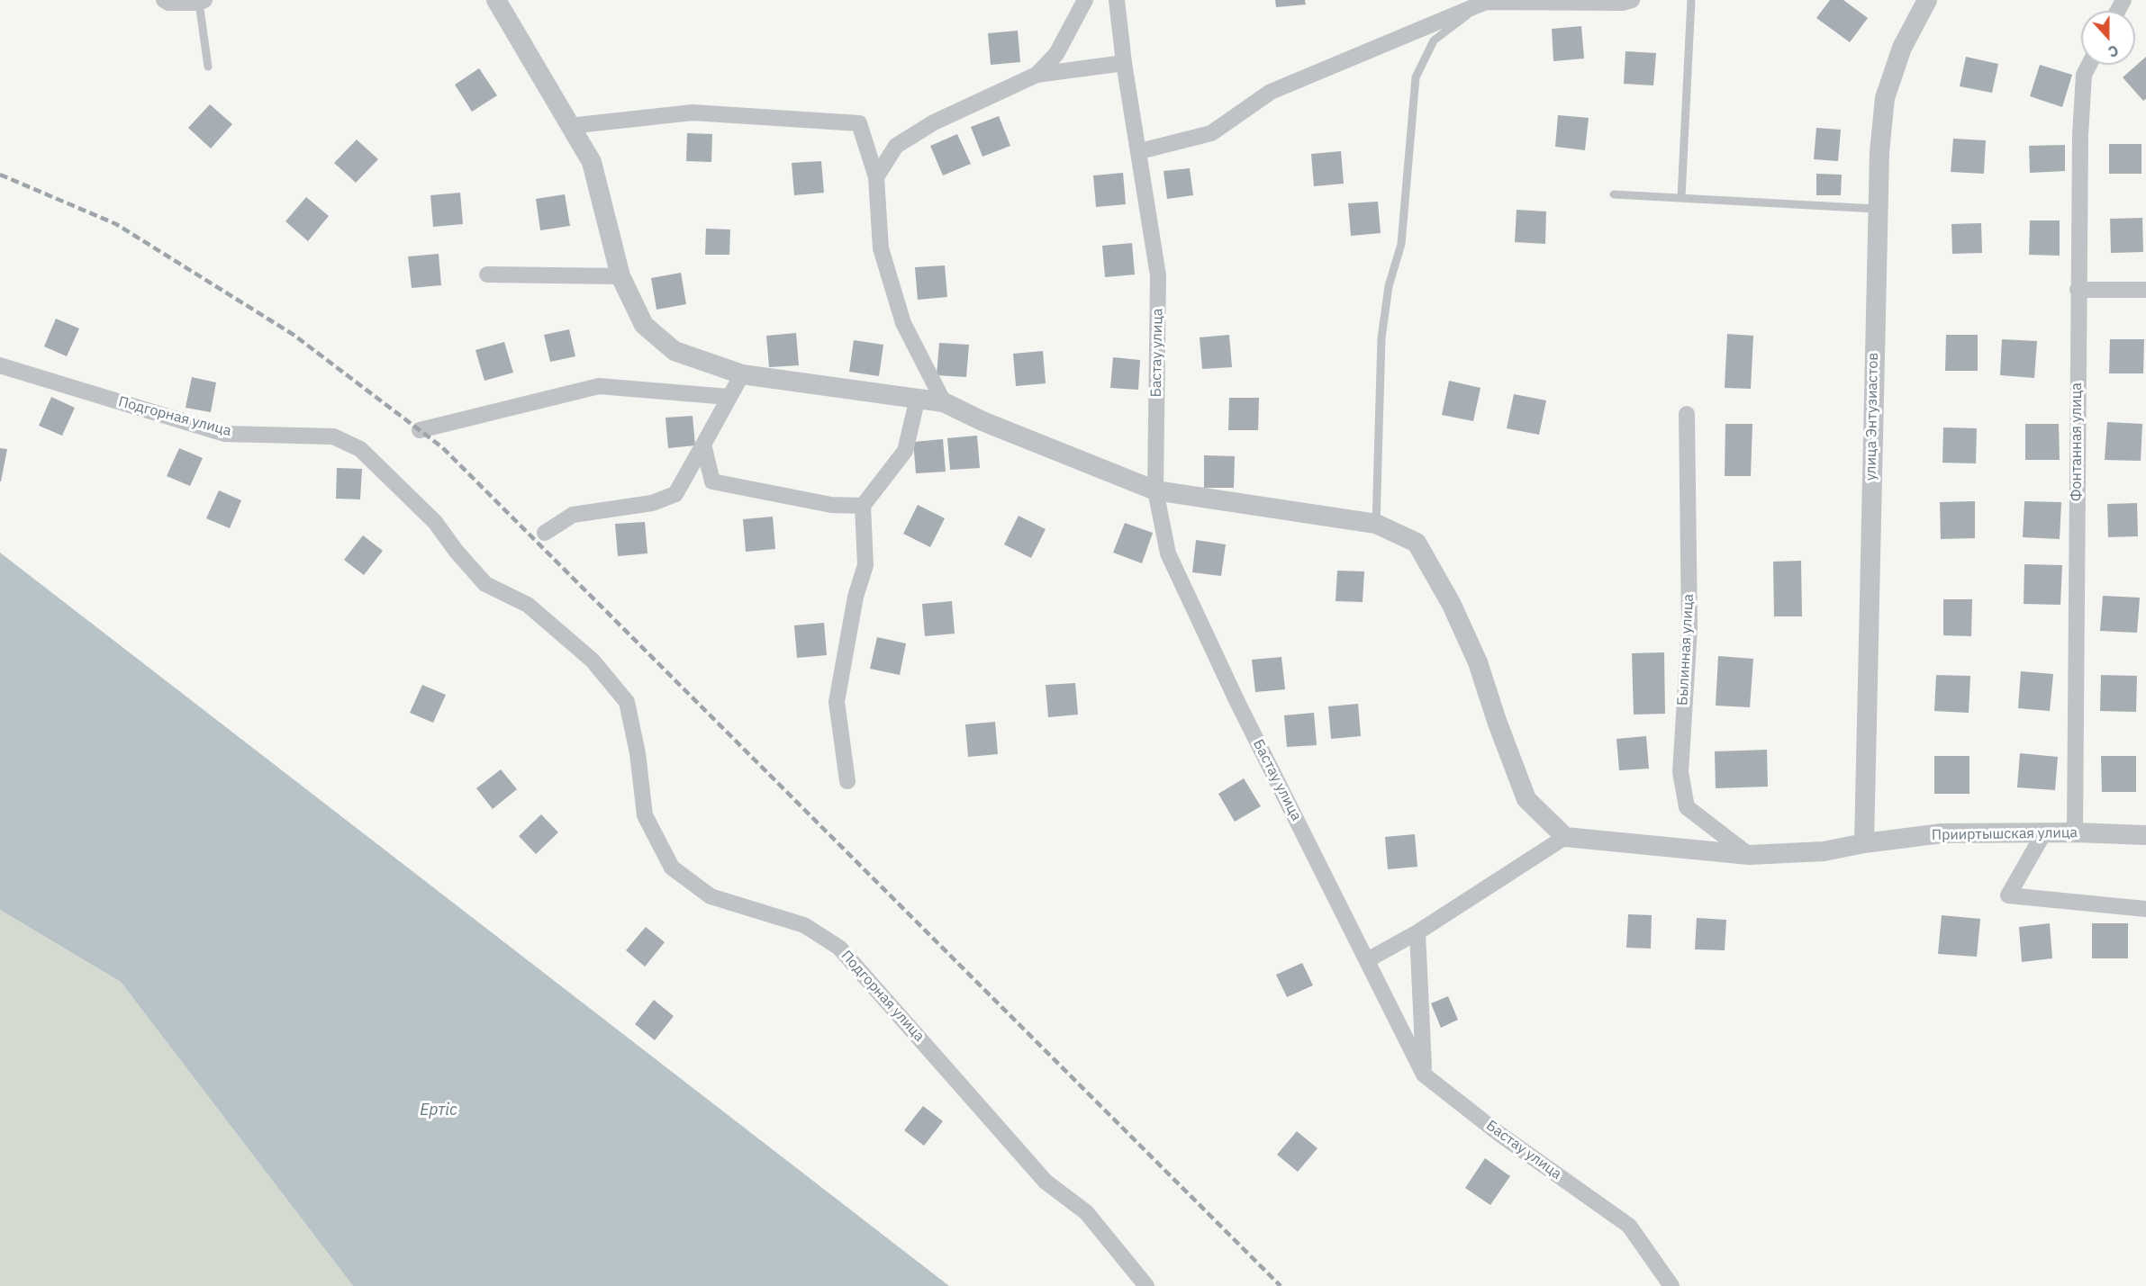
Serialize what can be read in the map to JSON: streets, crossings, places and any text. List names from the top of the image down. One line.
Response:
{"streets":{"street":["Бастау улица","Подгорная улица","улица Энтузиастов","Фонтанная улица","Былинная улица","Прииртышская улица"]},"crossings":[["улица Энтузиастов","Прииртышская улица"],["Фонтанная улица","Прииртышская улица"],["Былинная улица","Прииртышская улица"]],"water":["Ертіс"],"north":"bottom"}
